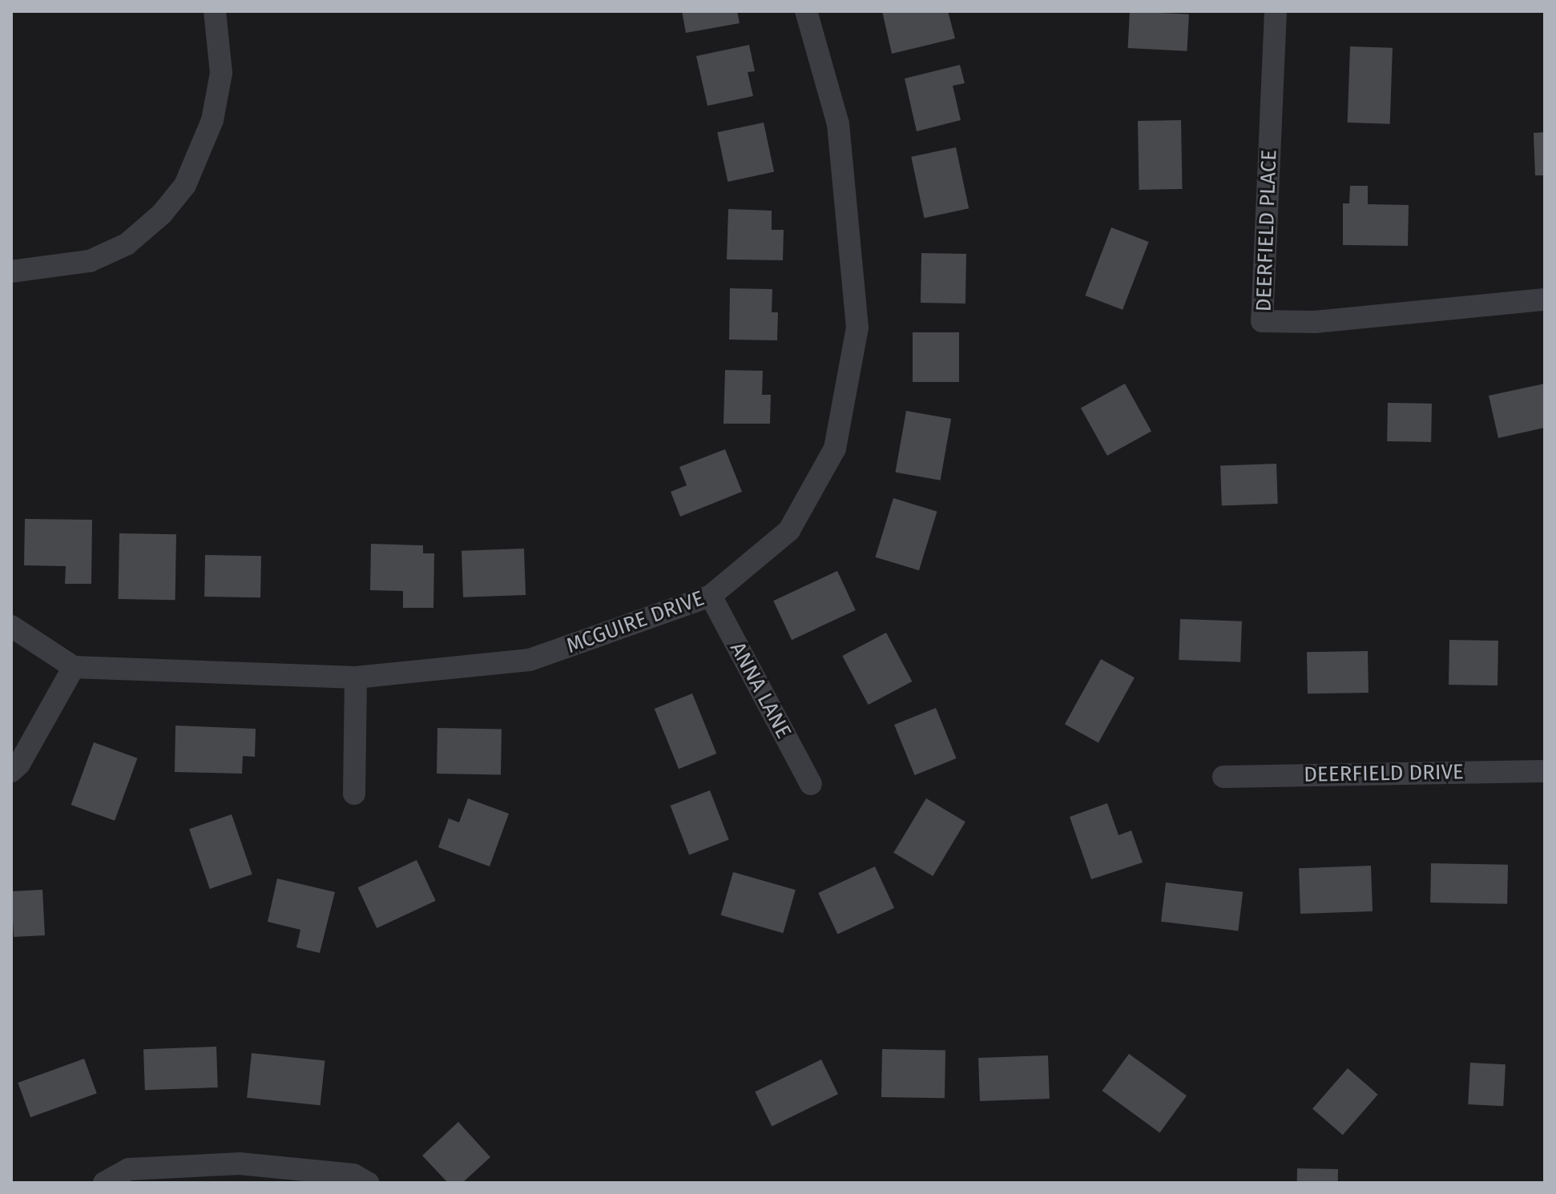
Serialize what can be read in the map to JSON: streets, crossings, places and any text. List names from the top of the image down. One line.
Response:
{"streets":{"street":["DEERFIELD PLACE","MCGUIRE DRIVE","ANNA LANE","DEERFIELD DRIVE"]},"crossings":[["MCGUIRE DRIVE","ANNA LANE"]]}
